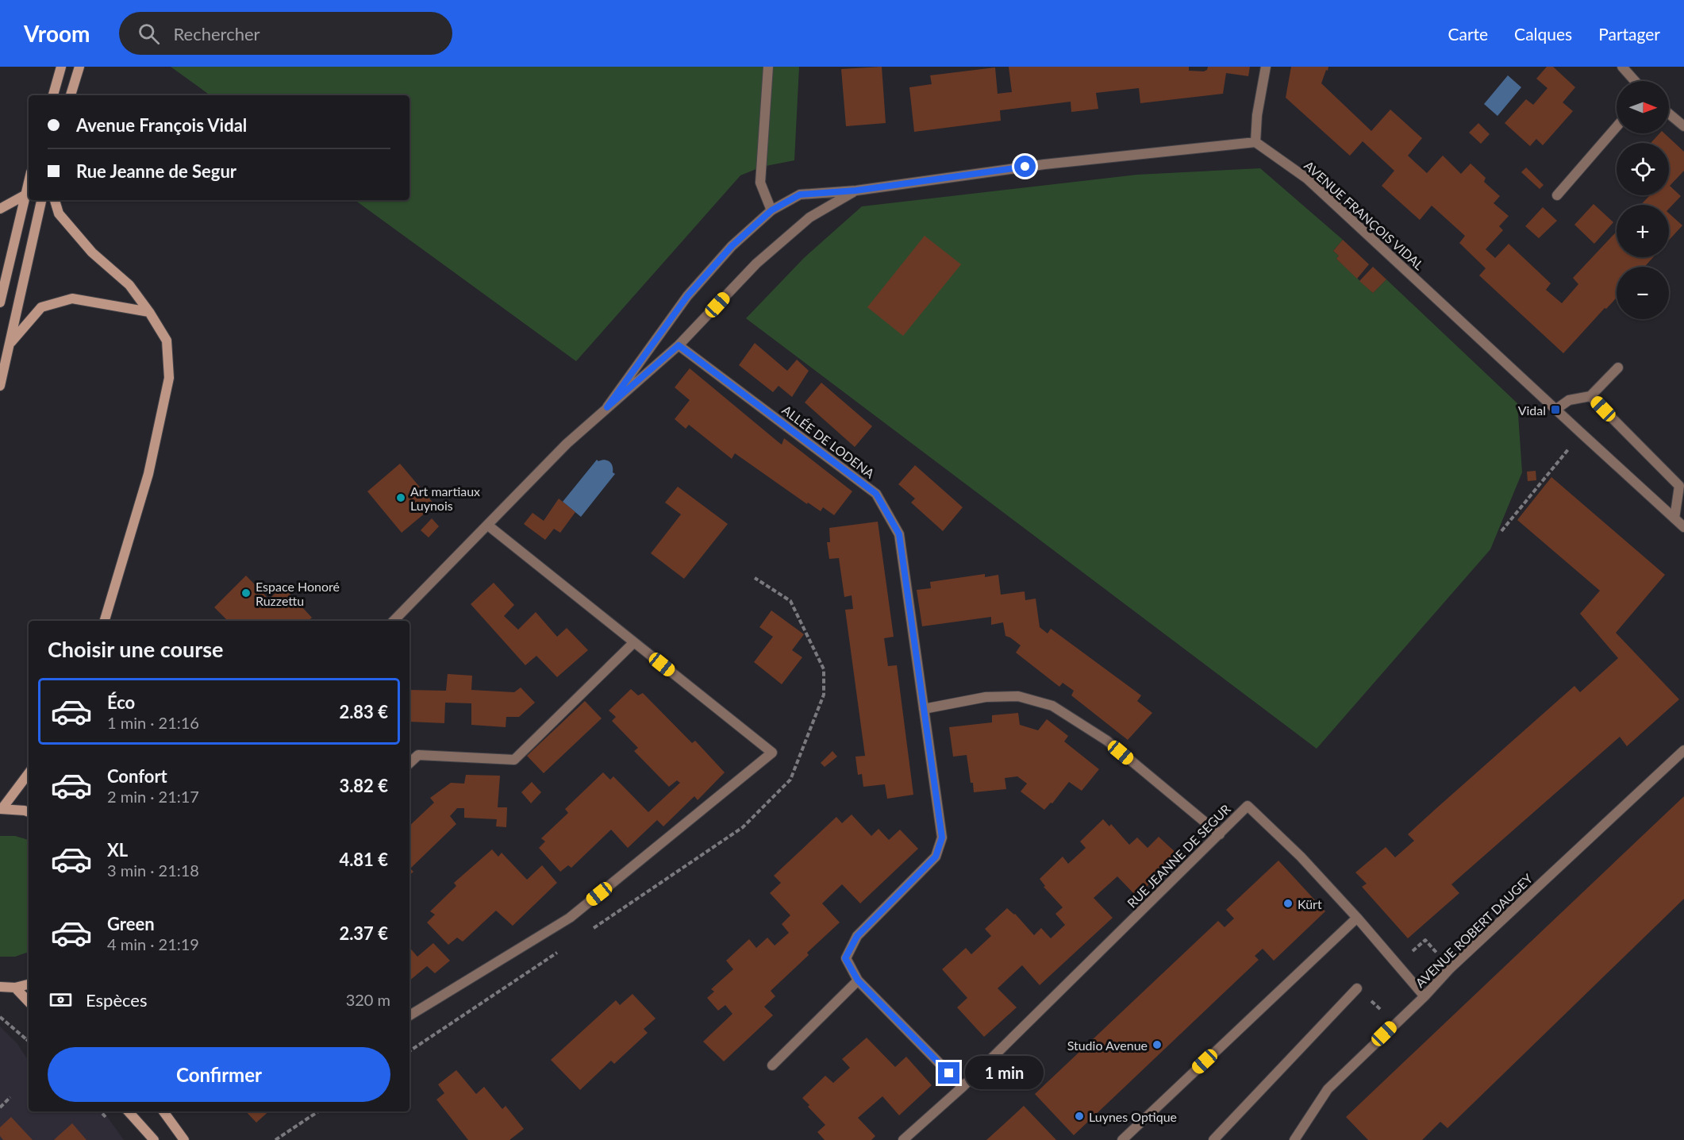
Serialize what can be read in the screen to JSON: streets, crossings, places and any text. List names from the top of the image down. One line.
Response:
{"streets":{"street":["AVENUE FRANÇOIS VIDAL","ALLÉE DE LODENA","RUE JEANNE DE SEGUR","AVENUE ROBERT DAUGEY"]},"crossings":[["RUE JEANNE DE SEGUR","AVENUE ROBERT DAUGEY"]],"places":{"transit":["Vidal"],"other":["Art martiaux Luynois","Espace Honoré Ruzzettu","Kürt","Studio Avenue","Luynes Optique"]},"north":"right","page":{"header":"Vroom","search":"Rechercher","nav":["Carte","Calques","Partager"],"map_buttons":["+","−"],"banner":["Avenue François Vidal","Rue Jeanne de Segur"],"heading":"Choisir une course","list":[{"name":"Éco","note":"1 min · 21:16","value":"2.83 €"},{"name":"Confort","note":"2 min · 21:17","value":"3.82 €"},{"name":"XL","note":"3 min · 21:18","value":"4.81 €"},{"name":"Green","note":"4 min · 21:19","value":"2.37 €"}],"pay":["Espèces","320 m"],"buttons":"Confirmer","bubble":"1 min"}}
